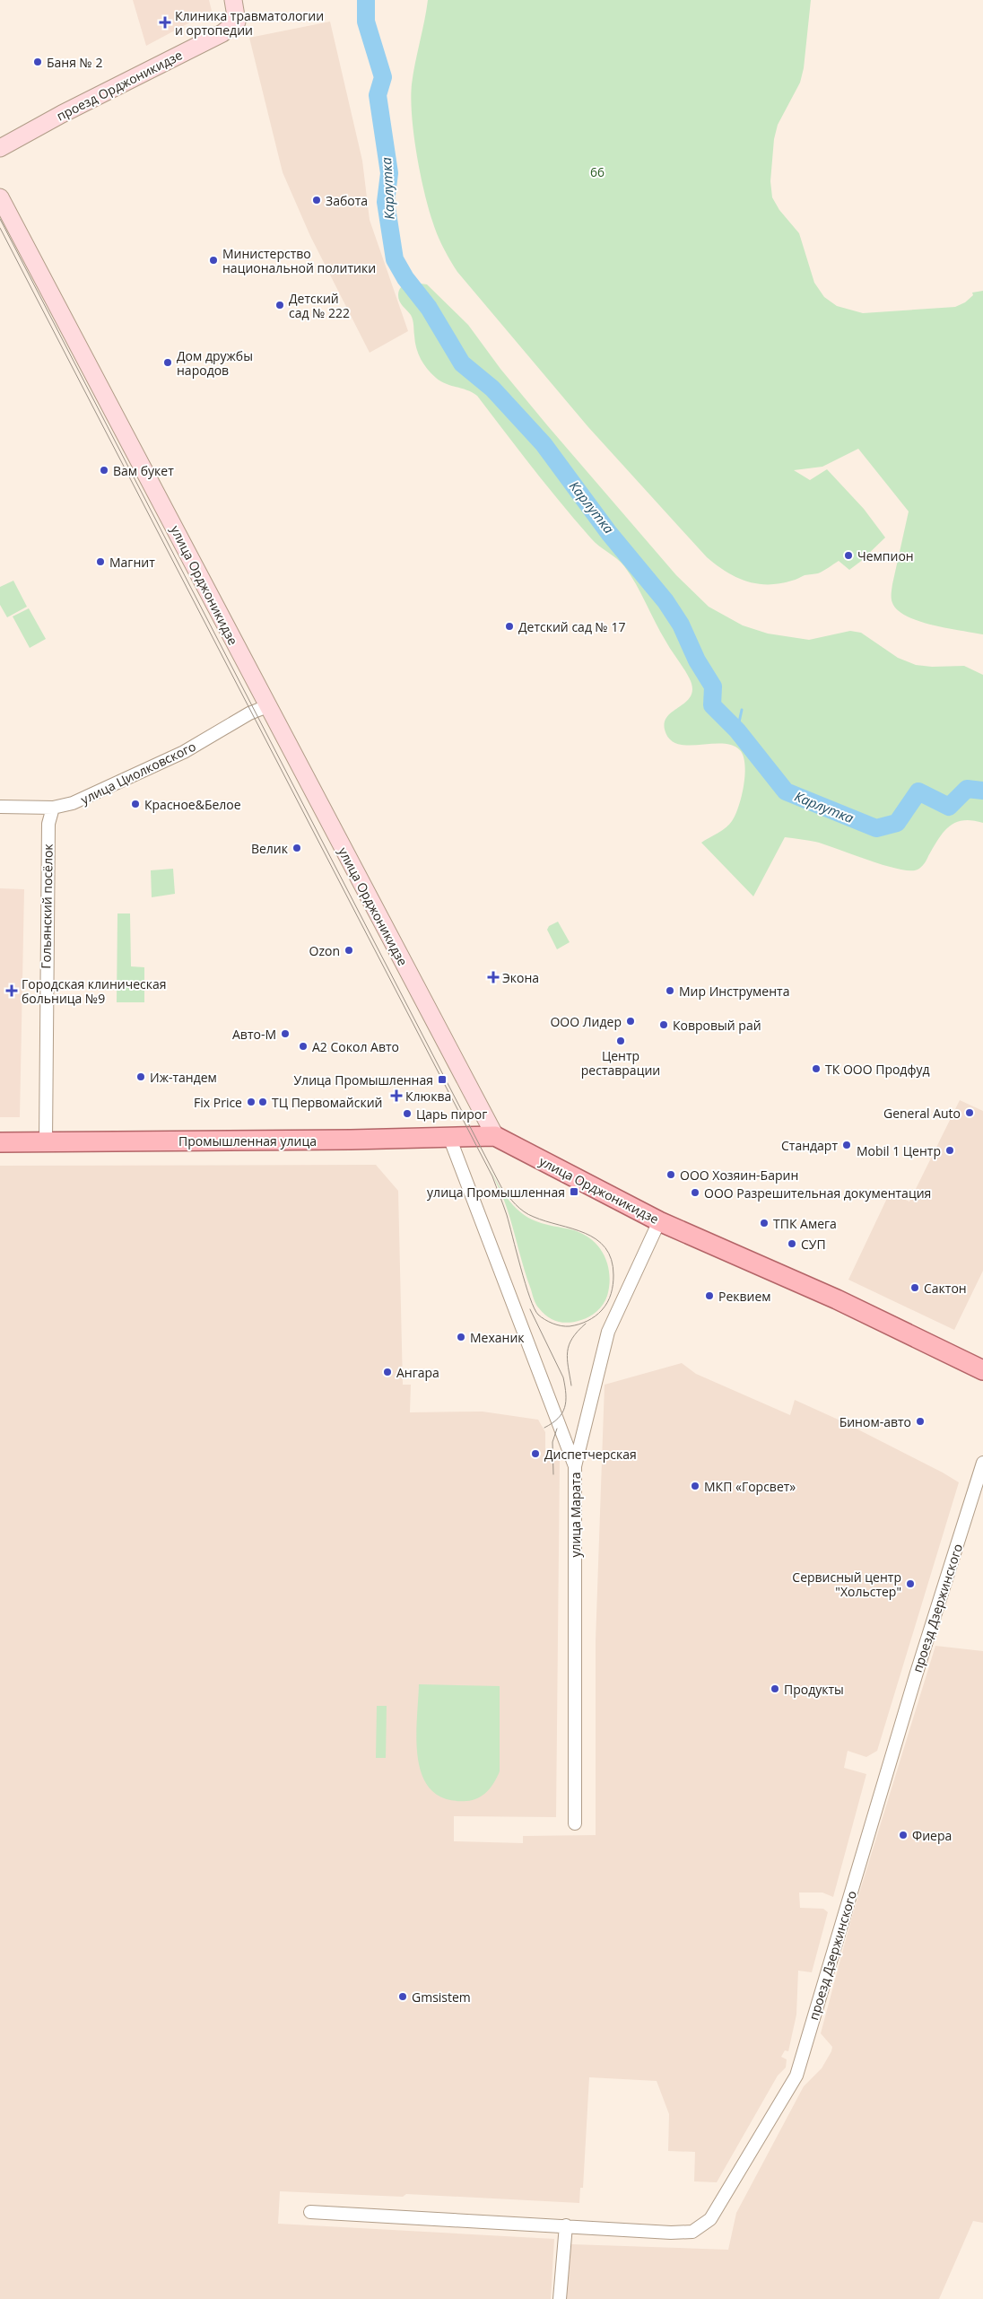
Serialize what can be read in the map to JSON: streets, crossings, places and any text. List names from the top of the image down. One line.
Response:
{"streets":{"main road":["проезд Орджоникидзе","улица Орджоникидзе","Промышленная улица"],"street":["улица Циолковского","Гольянский посёлок","улица Марата","проезд Дзержинского"]},"crossings":[["улица Орджоникидзе","улица Циолковского"],["улица Орджоникидзе","Промышленная улица"],["улица Орджоникидзе","улица Марата"],["улица Циолковского","Гольянский посёлок"],["Гольянский посёлок","Промышленная улица"]],"water":["Карлутка"],"parks":["66"],"places":{"health":["Клиника травматологии и ортопедии","Экона","Городская клиническая больница №9","Клюква"],"other":["Баня № 2","Забота","Министерство национальной политики","Детский сад № 222","Дом дружбы народов","Вам букет","Чемпион","Магнит","Детский сад № 17","Красное&Белое","Велик","Ozon","Мир Инструмента","ООО Лидер","Ковровый рай","Авто-М","Центр реставрации","А2 Сокол Авто","ТК ООО Продфуд","Иж-тандем","Fix Price","ТЦ Первомайский","General Auto","Царь пирог","Стандарт","Mobil 1 Центр","ООО Хозяин-Барин","ООО Разрешительная документация","ТПК Амега","СУП","Сактон","Реквием","Механик","Ангара","Бином-авто","Диспетчерская","МКП «Горсвет»","Сервисный центр \"Хольстер\"","Продукты","Фиера","Gmsistem"],"transit":["Улица Промышленная","улица Промышленная"]}}
